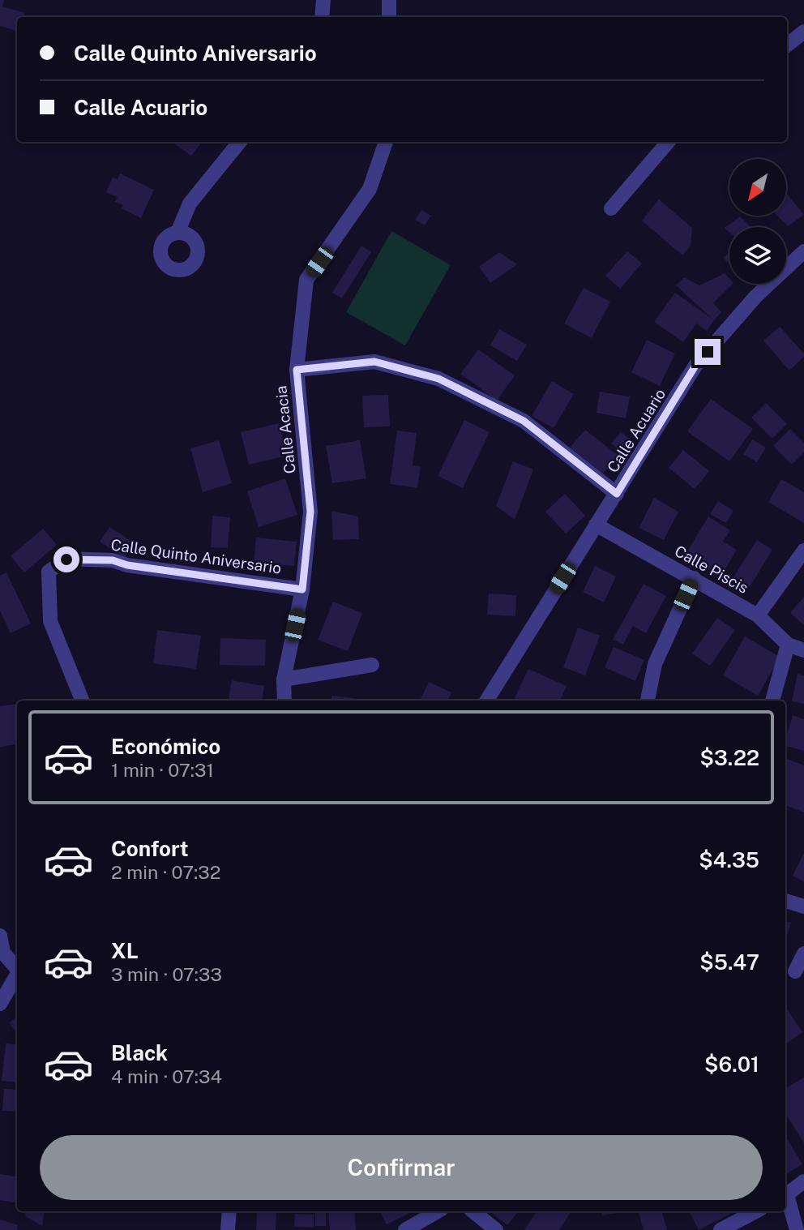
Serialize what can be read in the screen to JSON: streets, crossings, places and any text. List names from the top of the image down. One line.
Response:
{"streets":{"street":["Calle Acacia","Calle Acuario","Calle Quinto Aniversario","Calle Piscis"]},"crossings":[["Calle Acacia","Calle Quinto Aniversario"],["Calle Acuario","Calle Piscis"]],"north":"bottom left","page":{"banner":["Calle Quinto Aniversario","Calle Acuario"],"list":[{"name":"Económico","note":"1 min · 07:31","value":"$3.22"},{"name":"Confort","note":"2 min · 07:32","value":"$4.35"},{"name":"XL","note":"3 min · 07:33","value":"$5.47"},{"name":"Black","note":"4 min · 07:34","value":"$6.01"}],"buttons":"Confirmar"}}
